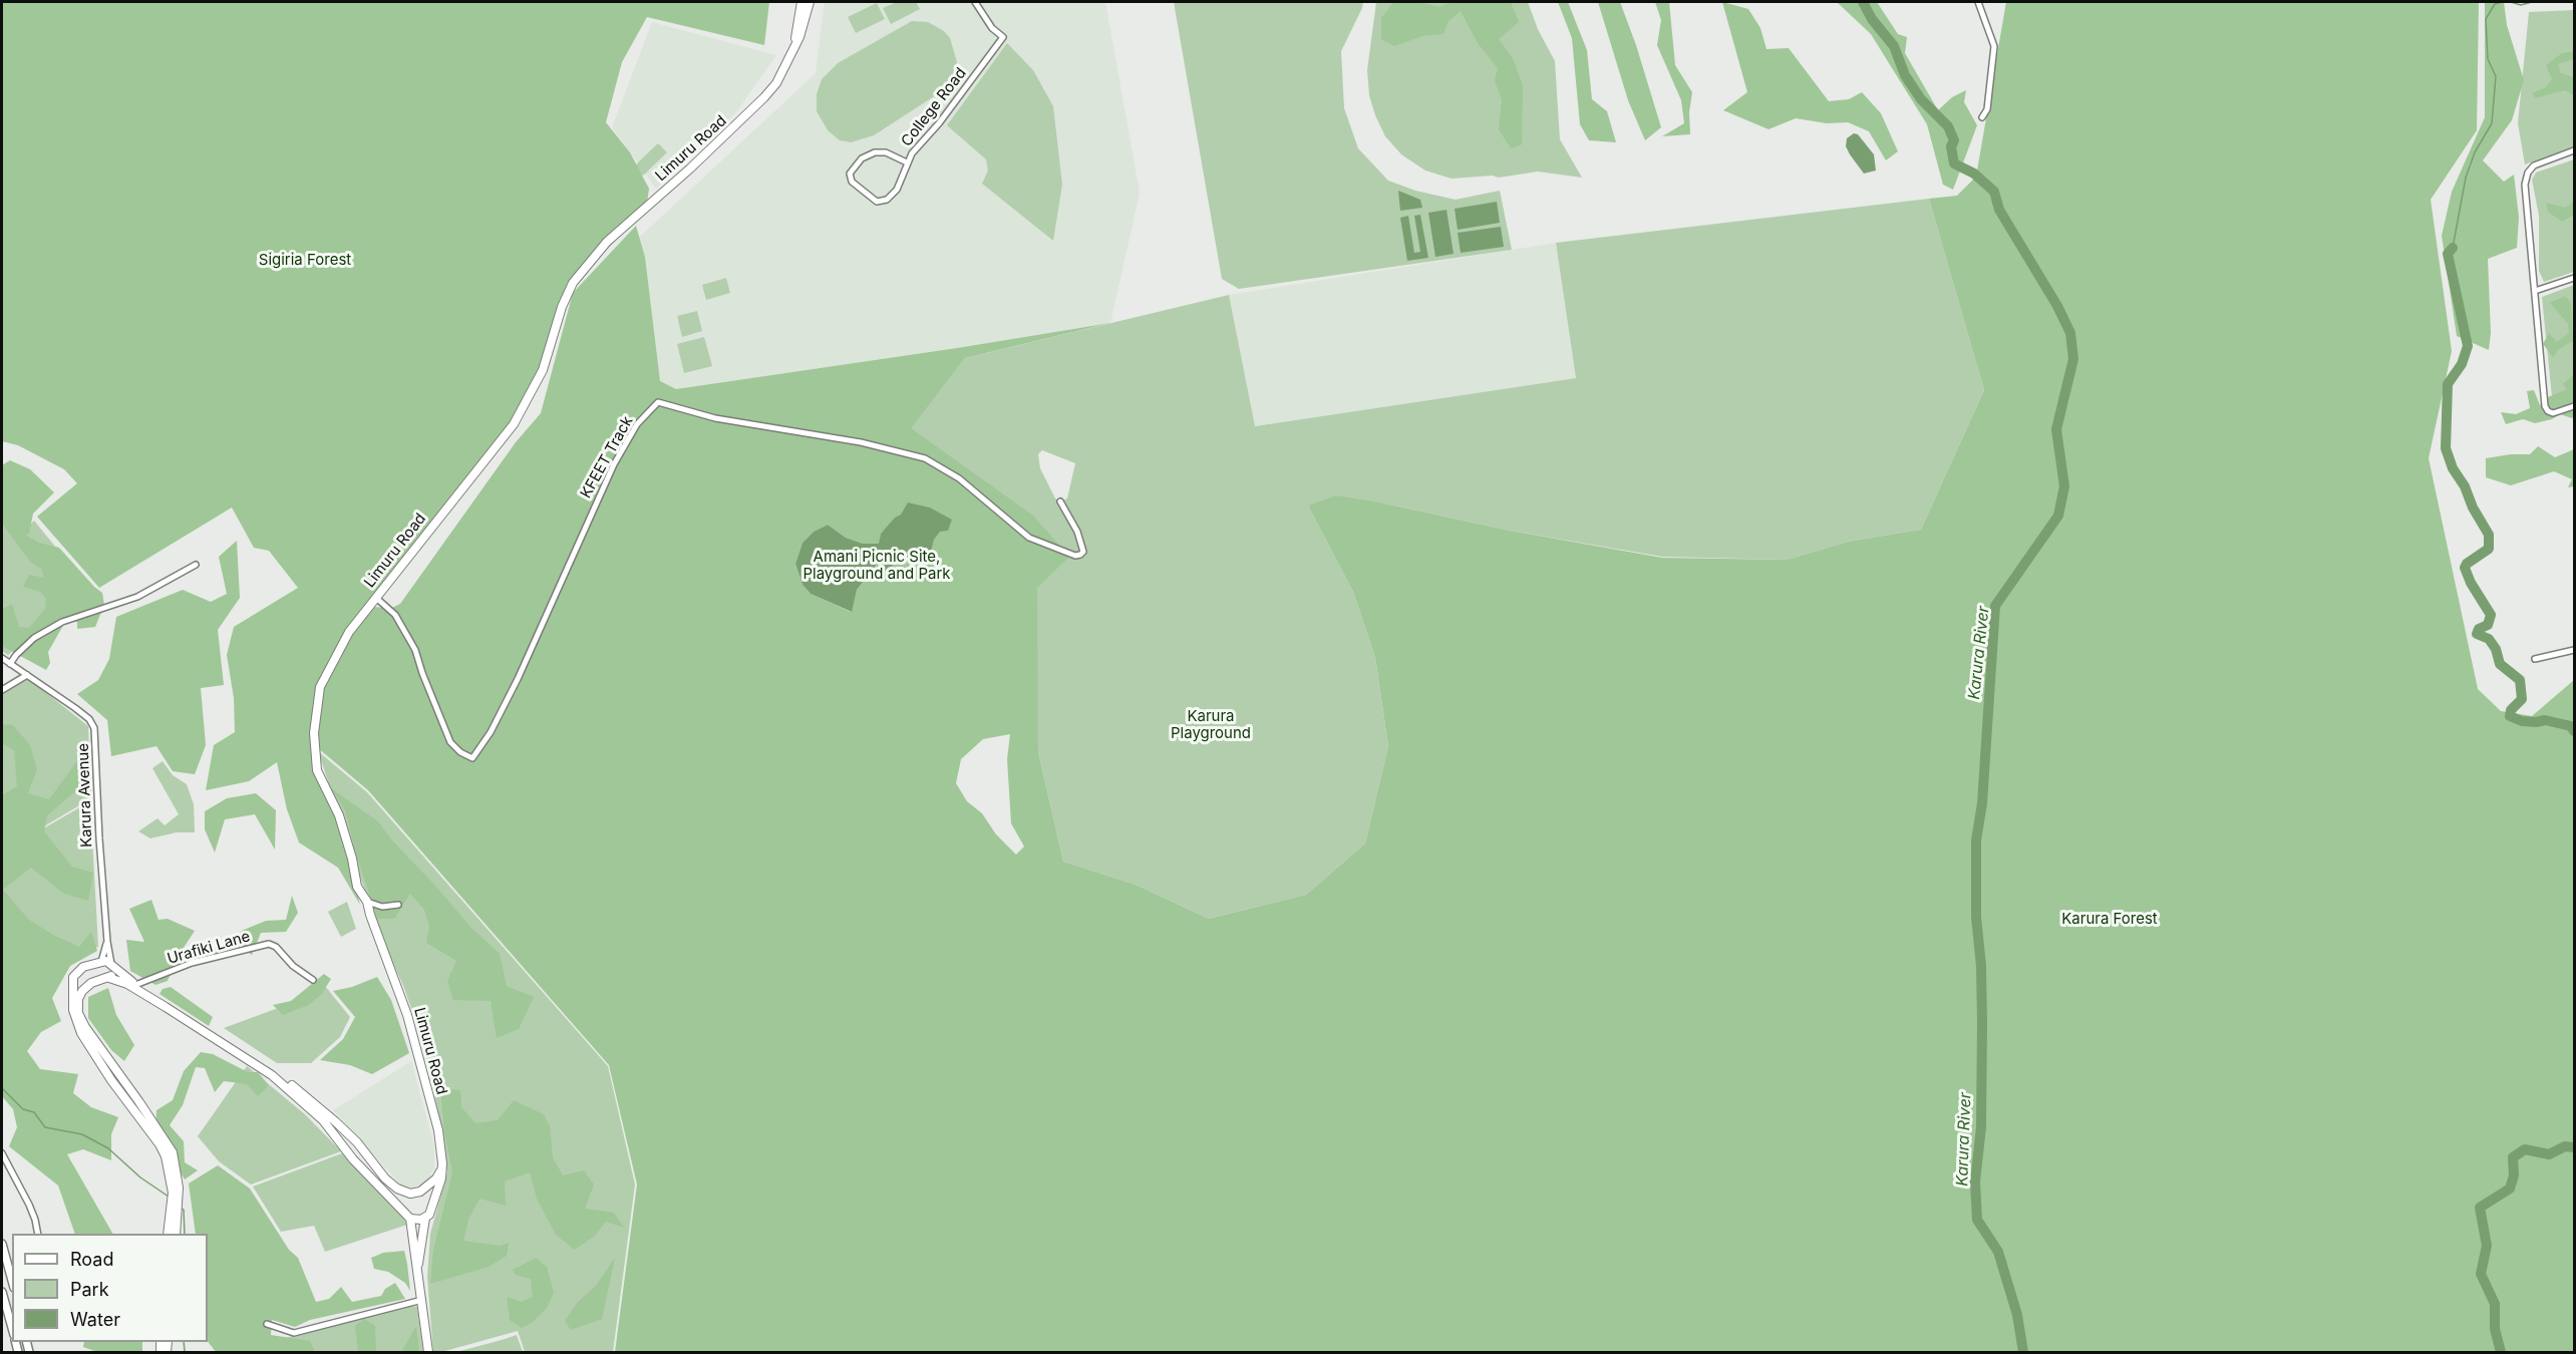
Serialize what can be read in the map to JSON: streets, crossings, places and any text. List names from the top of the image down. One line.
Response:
{"streets":{"main road":["Limuru Road"],"street":["College Road","KFEET Track","Karura Avenue","Urafiki Lane"]},"crossings":[["Limuru Road","KFEET Track"]],"water":["Karura River"],"parks":["Sigiria Forest","Amani Picnic Site, Playground and Park","Karura Playground","Karura Forest"],"legend":["Road","Park","Water"]}
